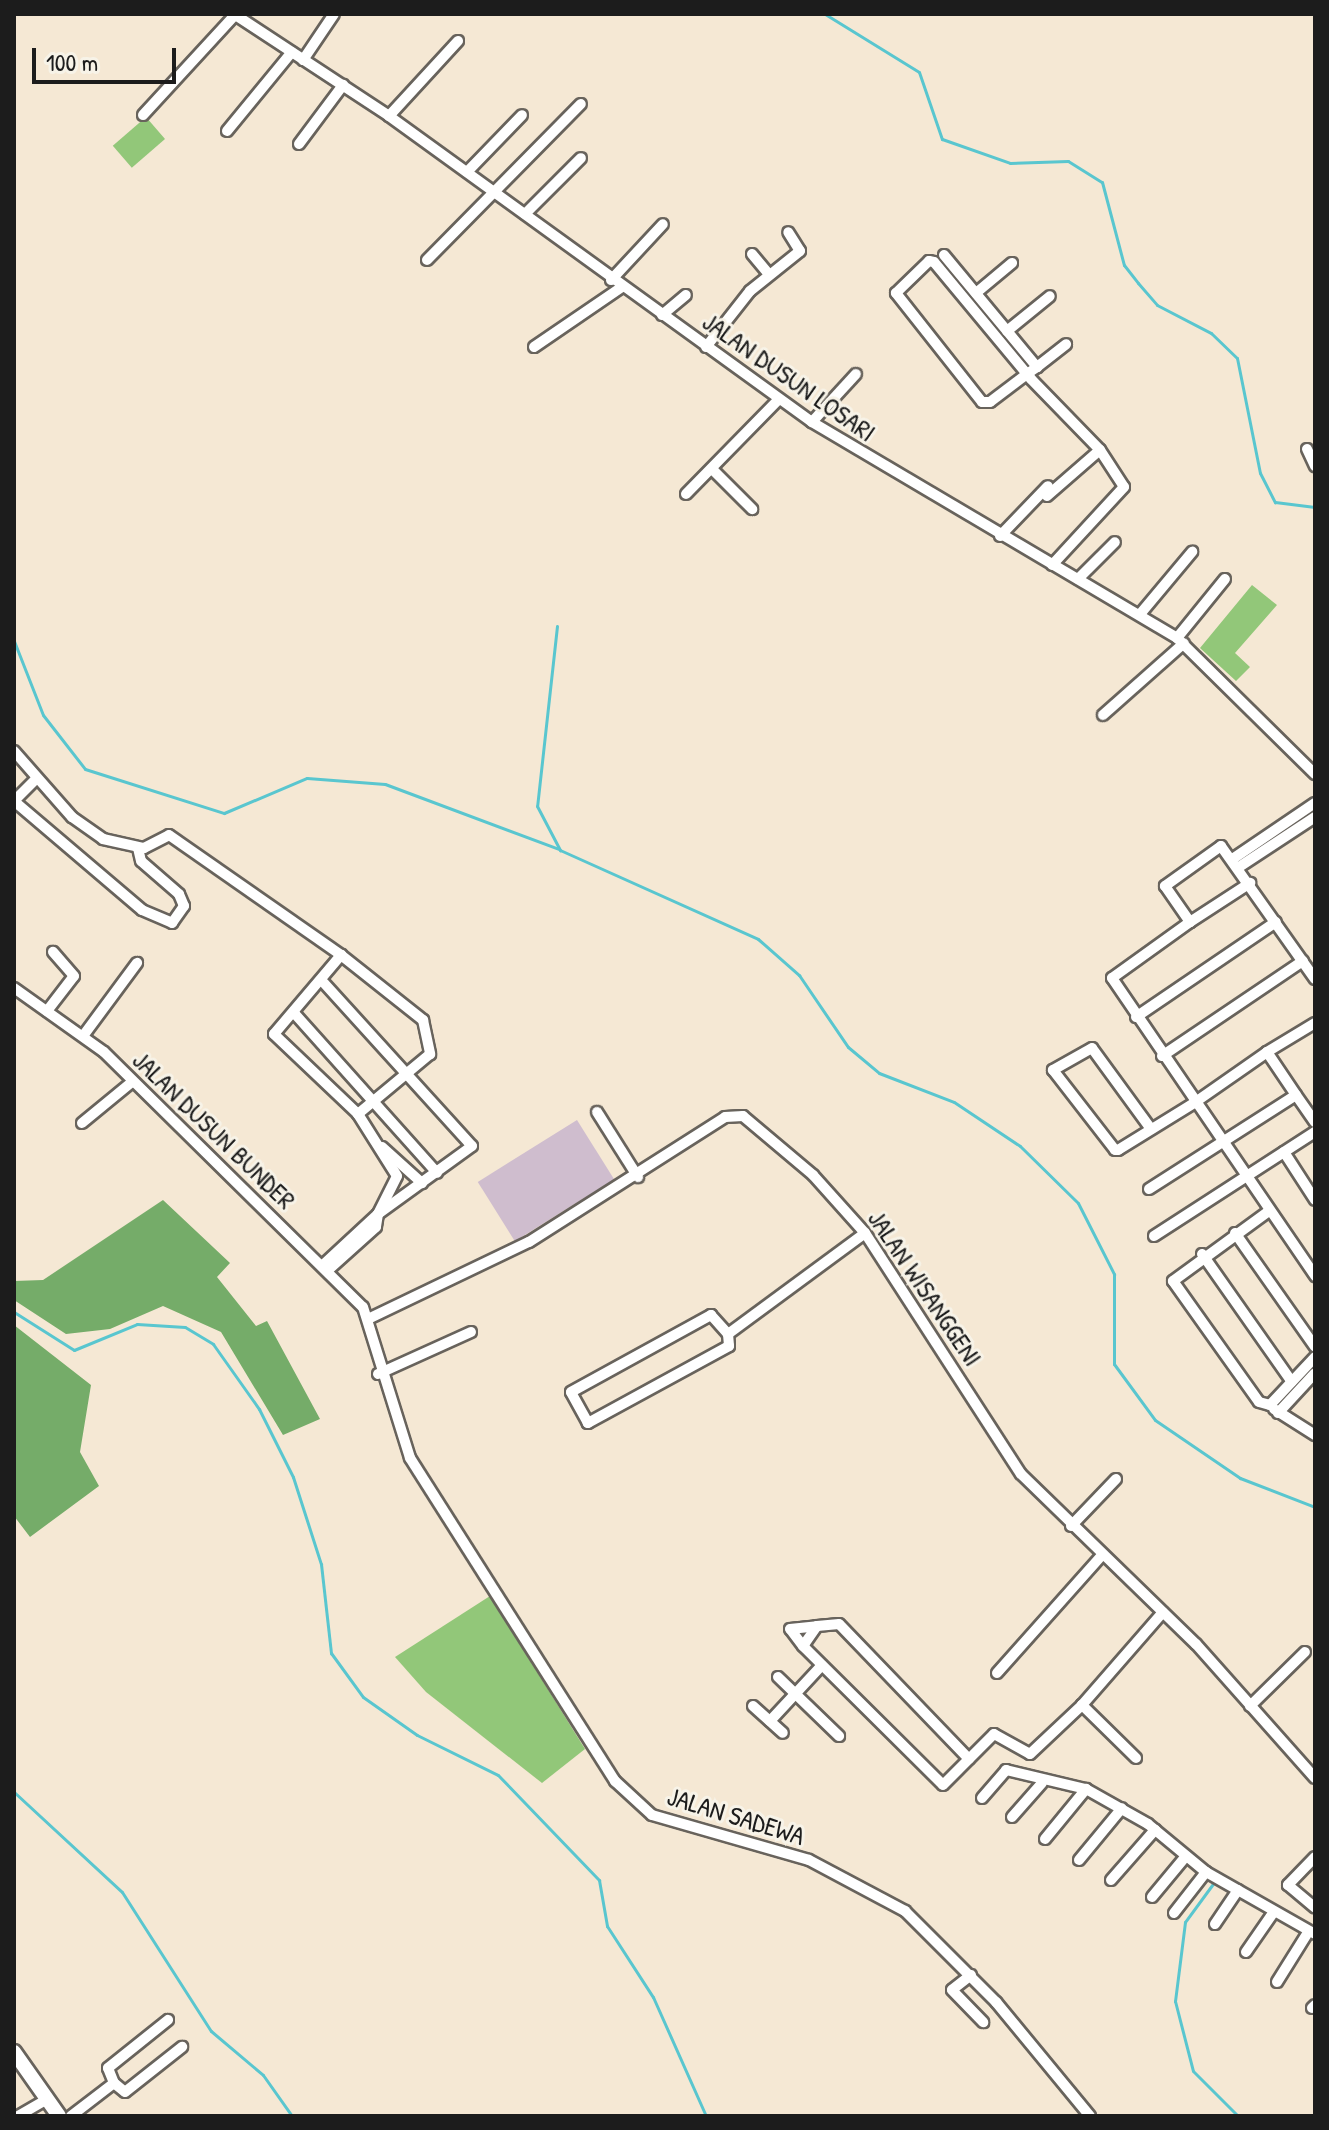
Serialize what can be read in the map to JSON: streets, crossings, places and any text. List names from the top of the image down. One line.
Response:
{"streets":{"street":["JALAN DUSUN LOSARI","JALAN DUSUN BUNDER","JALAN WISANGGENI","JALAN SADEWA"]},"crossings":[["JALAN DUSUN BUNDER","JALAN WISANGGENI"],["JALAN DUSUN BUNDER","JALAN SADEWA"],["JALAN WISANGGENI","JALAN SADEWA"]],"scale_bar":"100 m"}
